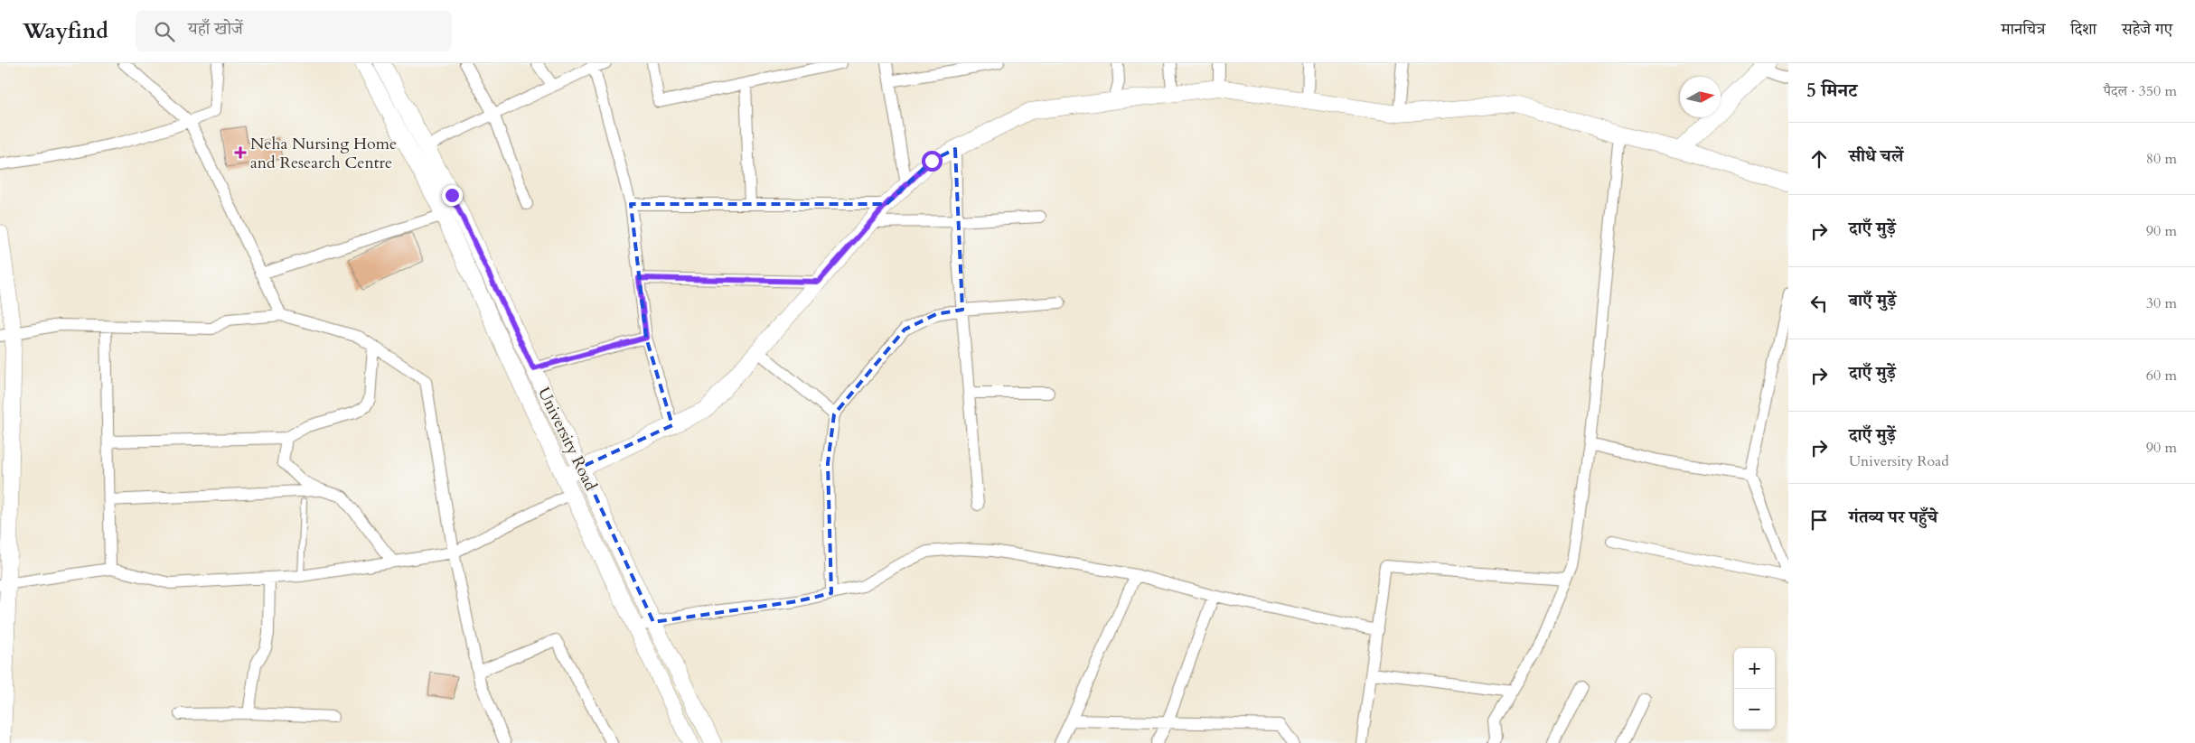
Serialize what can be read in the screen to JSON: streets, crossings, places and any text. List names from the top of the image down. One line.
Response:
{"streets":{"street":["University Road"]},"places":{"health":["Neha Nursing Home and Research Centre"]},"north":"right","page":{"header":"Wayfind","search":"यहाँ खोजें","nav":["मानचित्र","दिशा","सहेजे गए"],"heading":["5 मिनट","पैदल · 350 m"],"list":[["सीधे चलें","80 m"],["दाएँ मुड़ें","90 m"],["बाएँ मुड़ें","30 m"],["दाएँ मुड़ें","60 m"],["दाएँ मुड़ें","University Road","90 m"],"गंतव्य पर पहुँचे"],"map_buttons":["+","−"]}}
